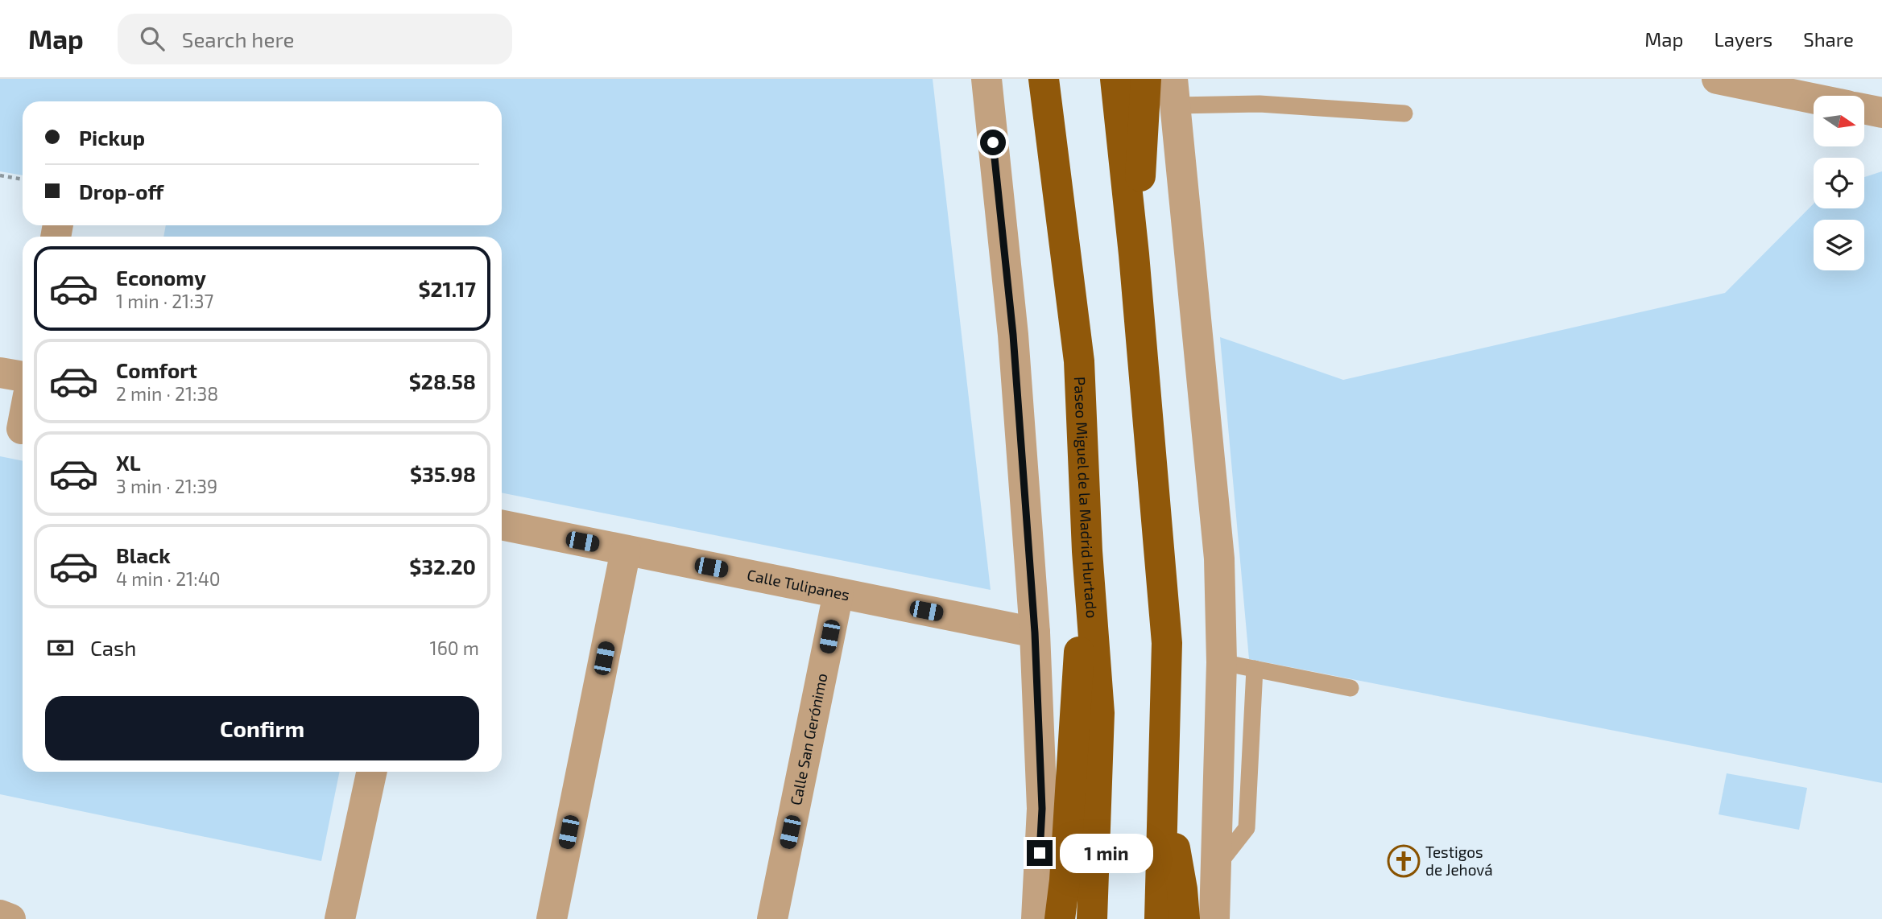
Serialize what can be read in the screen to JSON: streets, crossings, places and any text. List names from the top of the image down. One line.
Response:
{"streets":{"highway":["Paseo Miguel de la Madrid Hurtado"],"street":["Calle Tulipanes","Calle San Gerónimo"]},"crossings":[["Calle Tulipanes","Calle San Gerónimo"]],"places":{"church":["Testigos de Jehová"]},"north":"right","page":{"header":"Map","search":"Search here","nav":["Map","Layers","Share"],"banner":["Pickup","Drop-off"],"list":[{"name":"Economy","note":"1 min · 21:37","value":"$21.17"},{"name":"Comfort","note":"2 min · 21:38","value":"$28.58"},{"name":"XL","note":"3 min · 21:39","value":"$35.98"},{"name":"Black","note":"4 min · 21:40","value":"$32.20"}],"pay":["Cash","160 m"],"buttons":"Confirm","bubble":"1 min"}}
